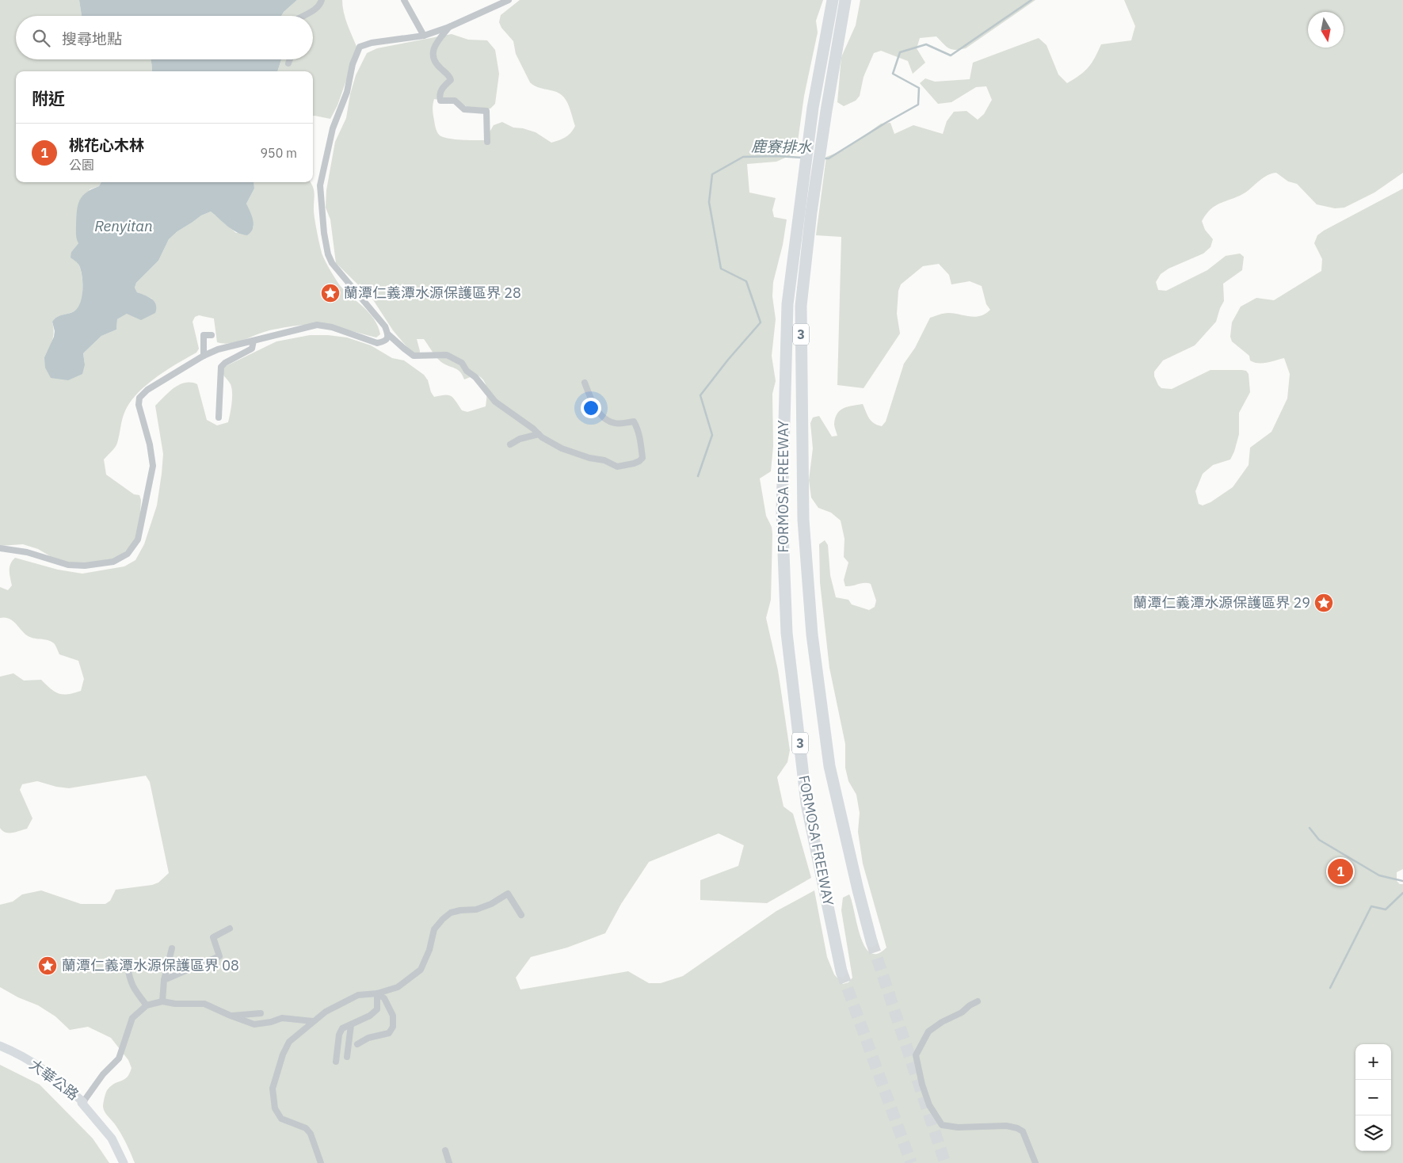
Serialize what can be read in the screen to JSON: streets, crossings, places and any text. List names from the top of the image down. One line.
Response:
{"streets":{"highway":["3","FORMOSA FREEWAY"],"main road":["大華公路"]},"water":["鹿寮排水","Renyitan"],"places":{"place":["蘭潭仁義潭水源保護區界 28","蘭潭仁義潭水源保護區界 29","蘭潭仁義潭水源保護區界 08"]},"north":"bottom","page":{"search":"搜尋地點","heading":"附近","list":[{"mark":"1","name":"桃花心木林","note":"公園","value":"950 m"}],"pins":"1","map_buttons":["+","−"]}}
